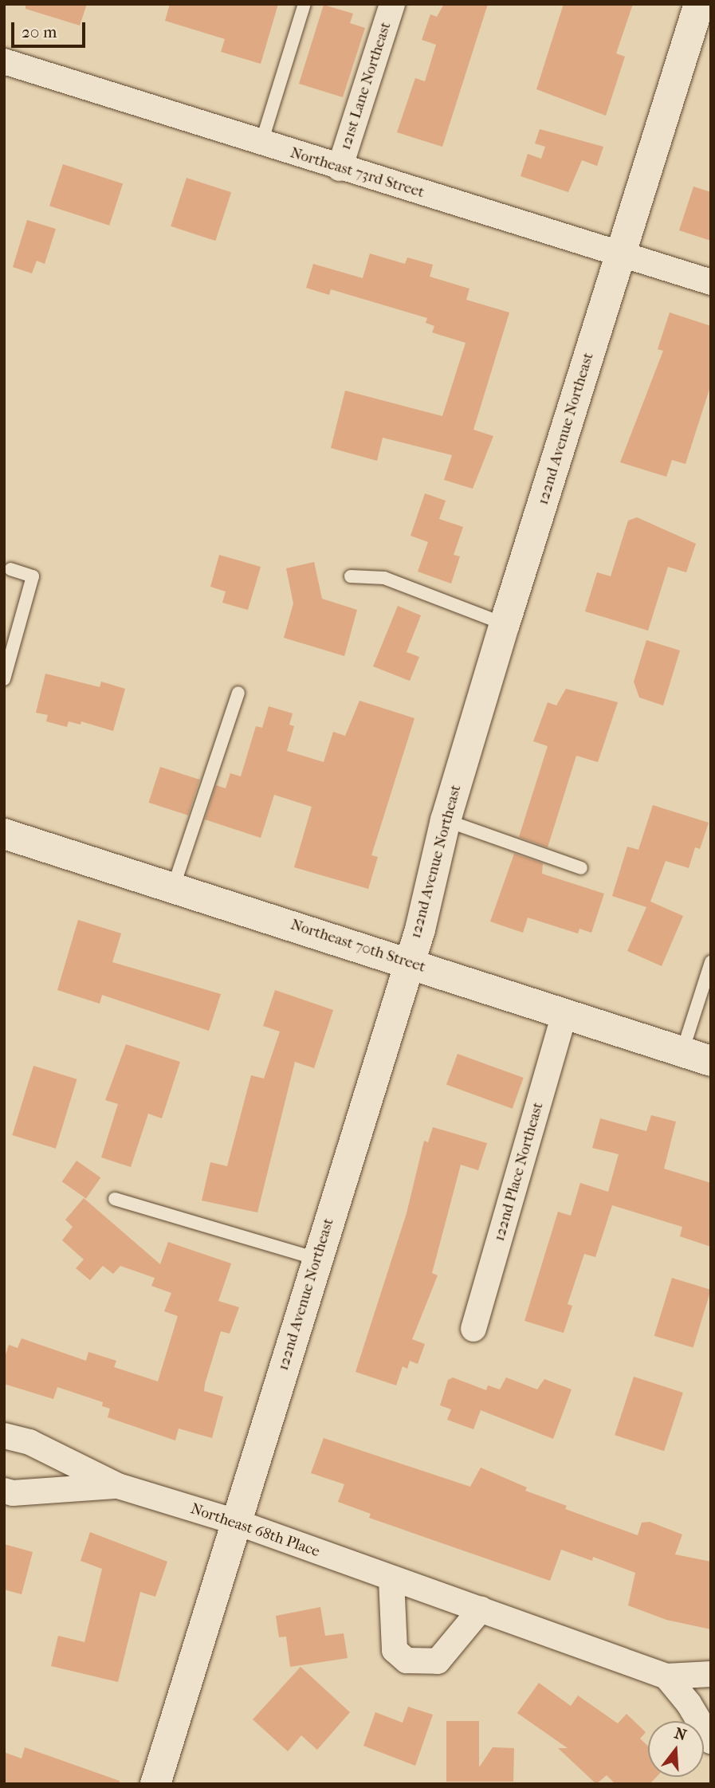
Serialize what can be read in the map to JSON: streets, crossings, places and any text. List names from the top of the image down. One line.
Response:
{"streets":{"street":["121st Lane Northeast","Northeast 73rd Street","122nd Avenue Northeast","Northeast 70th Street","122nd Place Northeast","Northeast 68th Place"]},"crossings":[["121st Lane Northeast","Northeast 73rd Street"],["Northeast 73rd Street","122nd Avenue Northeast"],["122nd Avenue Northeast","Northeast 70th Street"],["122nd Avenue Northeast","Northeast 68th Place"],["Northeast 70th Street","122nd Place Northeast"]],"scale_bar":"20 m","north":"top"}
